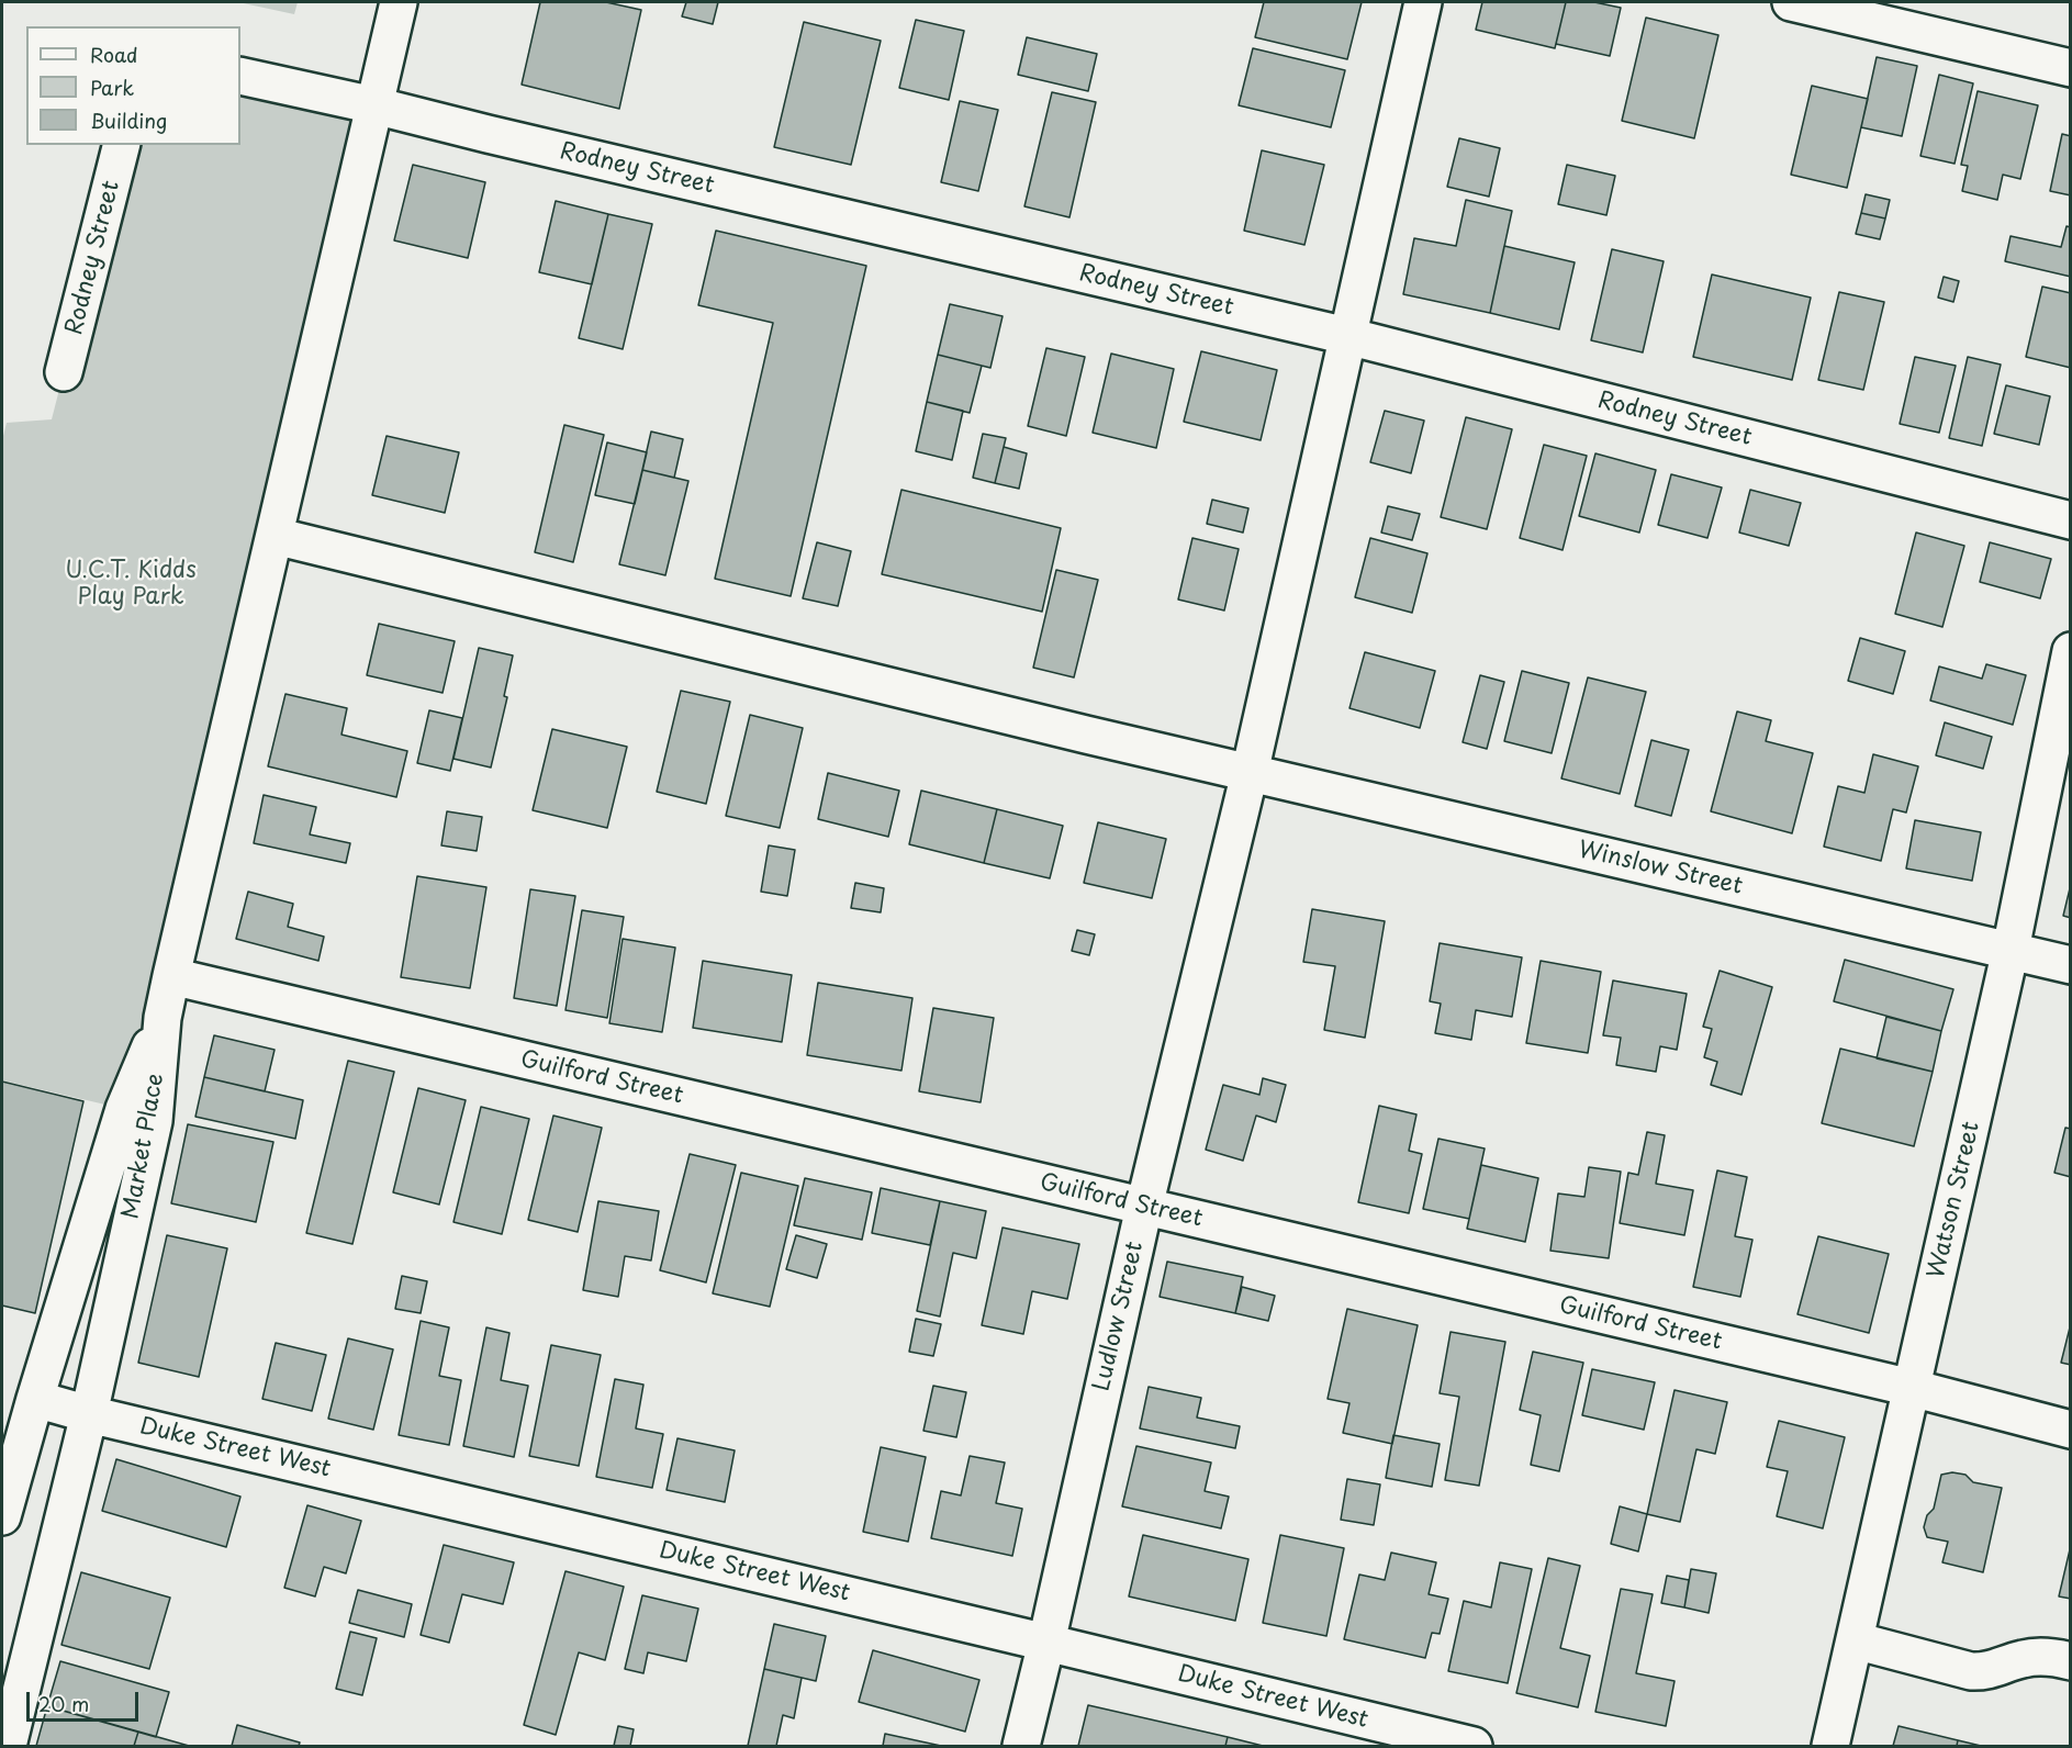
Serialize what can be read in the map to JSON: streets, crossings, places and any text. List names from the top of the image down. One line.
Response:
{"streets":{"street":["Rodney Street","Winslow Street","Guilford Street","Market Place","Watson Street","Ludlow Street","Duke Street West"]},"crossings":[["Rodney Street","Ludlow Street"],["Winslow Street","Watson Street"],["Winslow Street","Ludlow Street"],["Guilford Street","Watson Street"],["Guilford Street","Ludlow Street"],["Market Place","Duke Street West"],["Ludlow Street","Duke Street West"]],"parks":["U.C.T. Kidds Play Park"],"legend":["Road","Park","Building"],"scale_bar":"20 m"}
